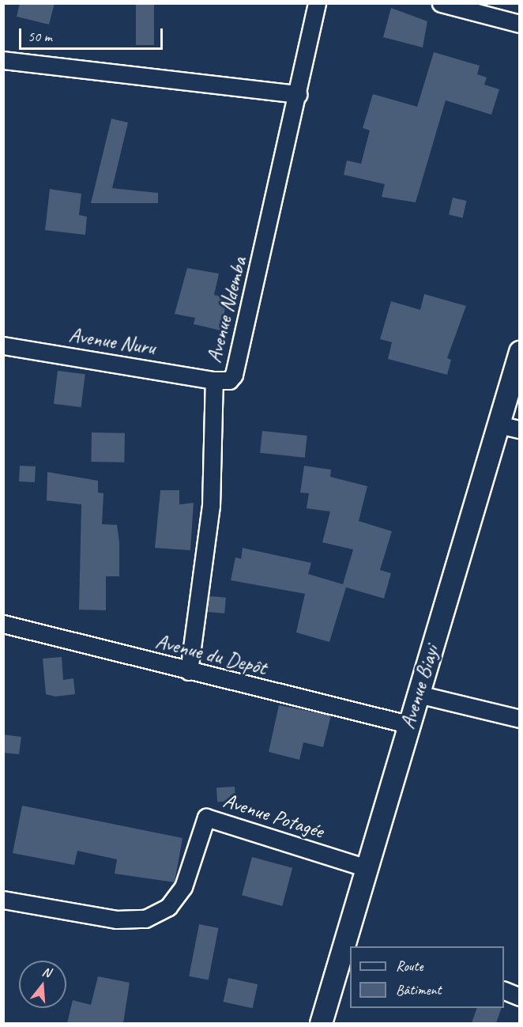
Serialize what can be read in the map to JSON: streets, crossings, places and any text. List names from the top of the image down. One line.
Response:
{"streets":{"street":["Avenue Ndemba","Avenue Nuru","Avenue du Depôt","Avenue Biayi","Avenue Potagée"]},"crossings":[["Avenue Ndemba","Avenue Nuru"],["Avenue Ndemba","Avenue du Depôt"],["Avenue du Depôt","Avenue Biayi"],["Avenue Biayi","Avenue Potagée"]],"legend":["Route","Bâtiment"],"scale_bar":"50 m","north":"top"}
